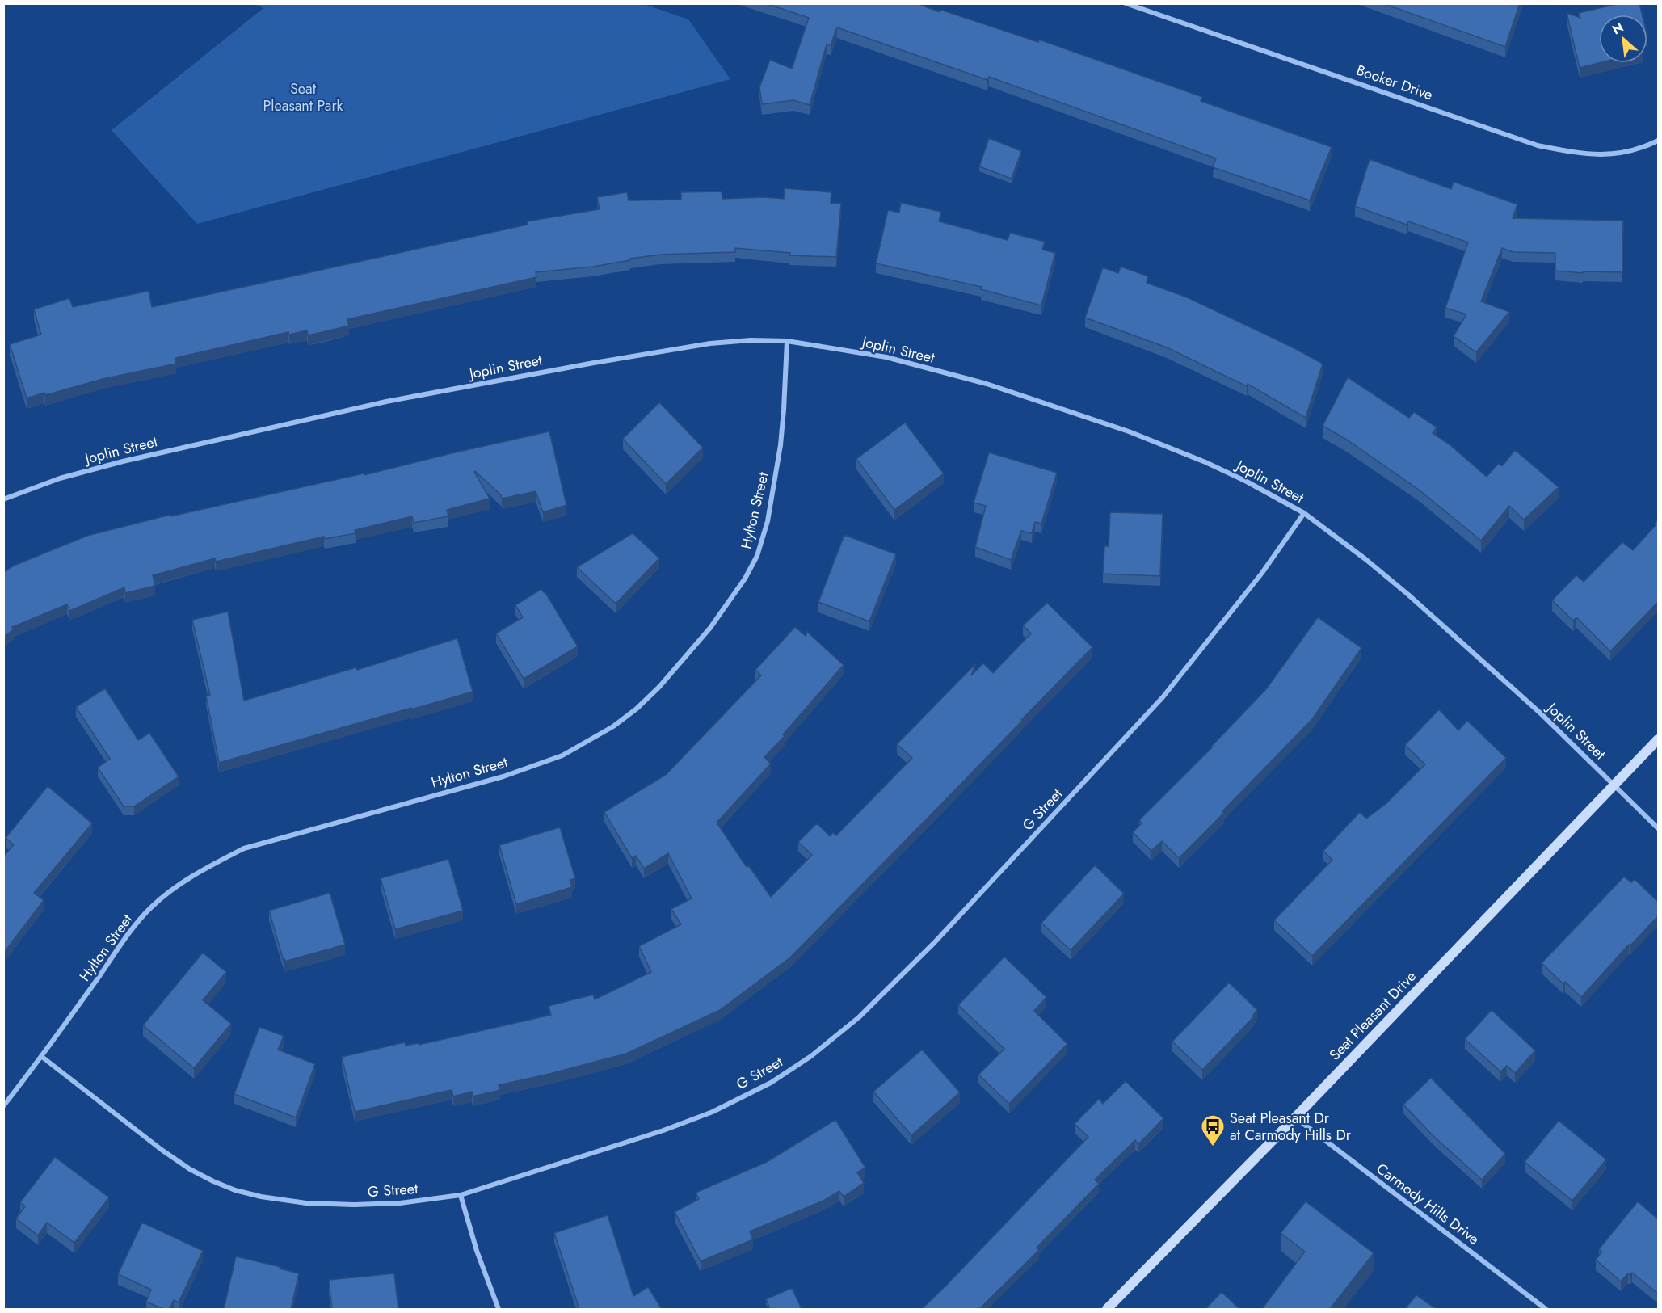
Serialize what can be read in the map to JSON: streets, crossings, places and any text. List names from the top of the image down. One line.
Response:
{"streets":{"street":["Booker Drive","Joplin Street","Hylton Street","G Street","Seat Pleasant Drive","Carmody Hills Drive"]},"crossings":[["Joplin Street","Hylton Street"],["Joplin Street","G Street"],["Joplin Street","Seat Pleasant Drive"],["Hylton Street","G Street"],["Seat Pleasant Drive","Carmody Hills Drive"]],"parks":["Seat Pleasant Park"],"places":{"bus stop":["Seat Pleasant Dr at Carmody Hills Dr"]},"north":"top left"}
